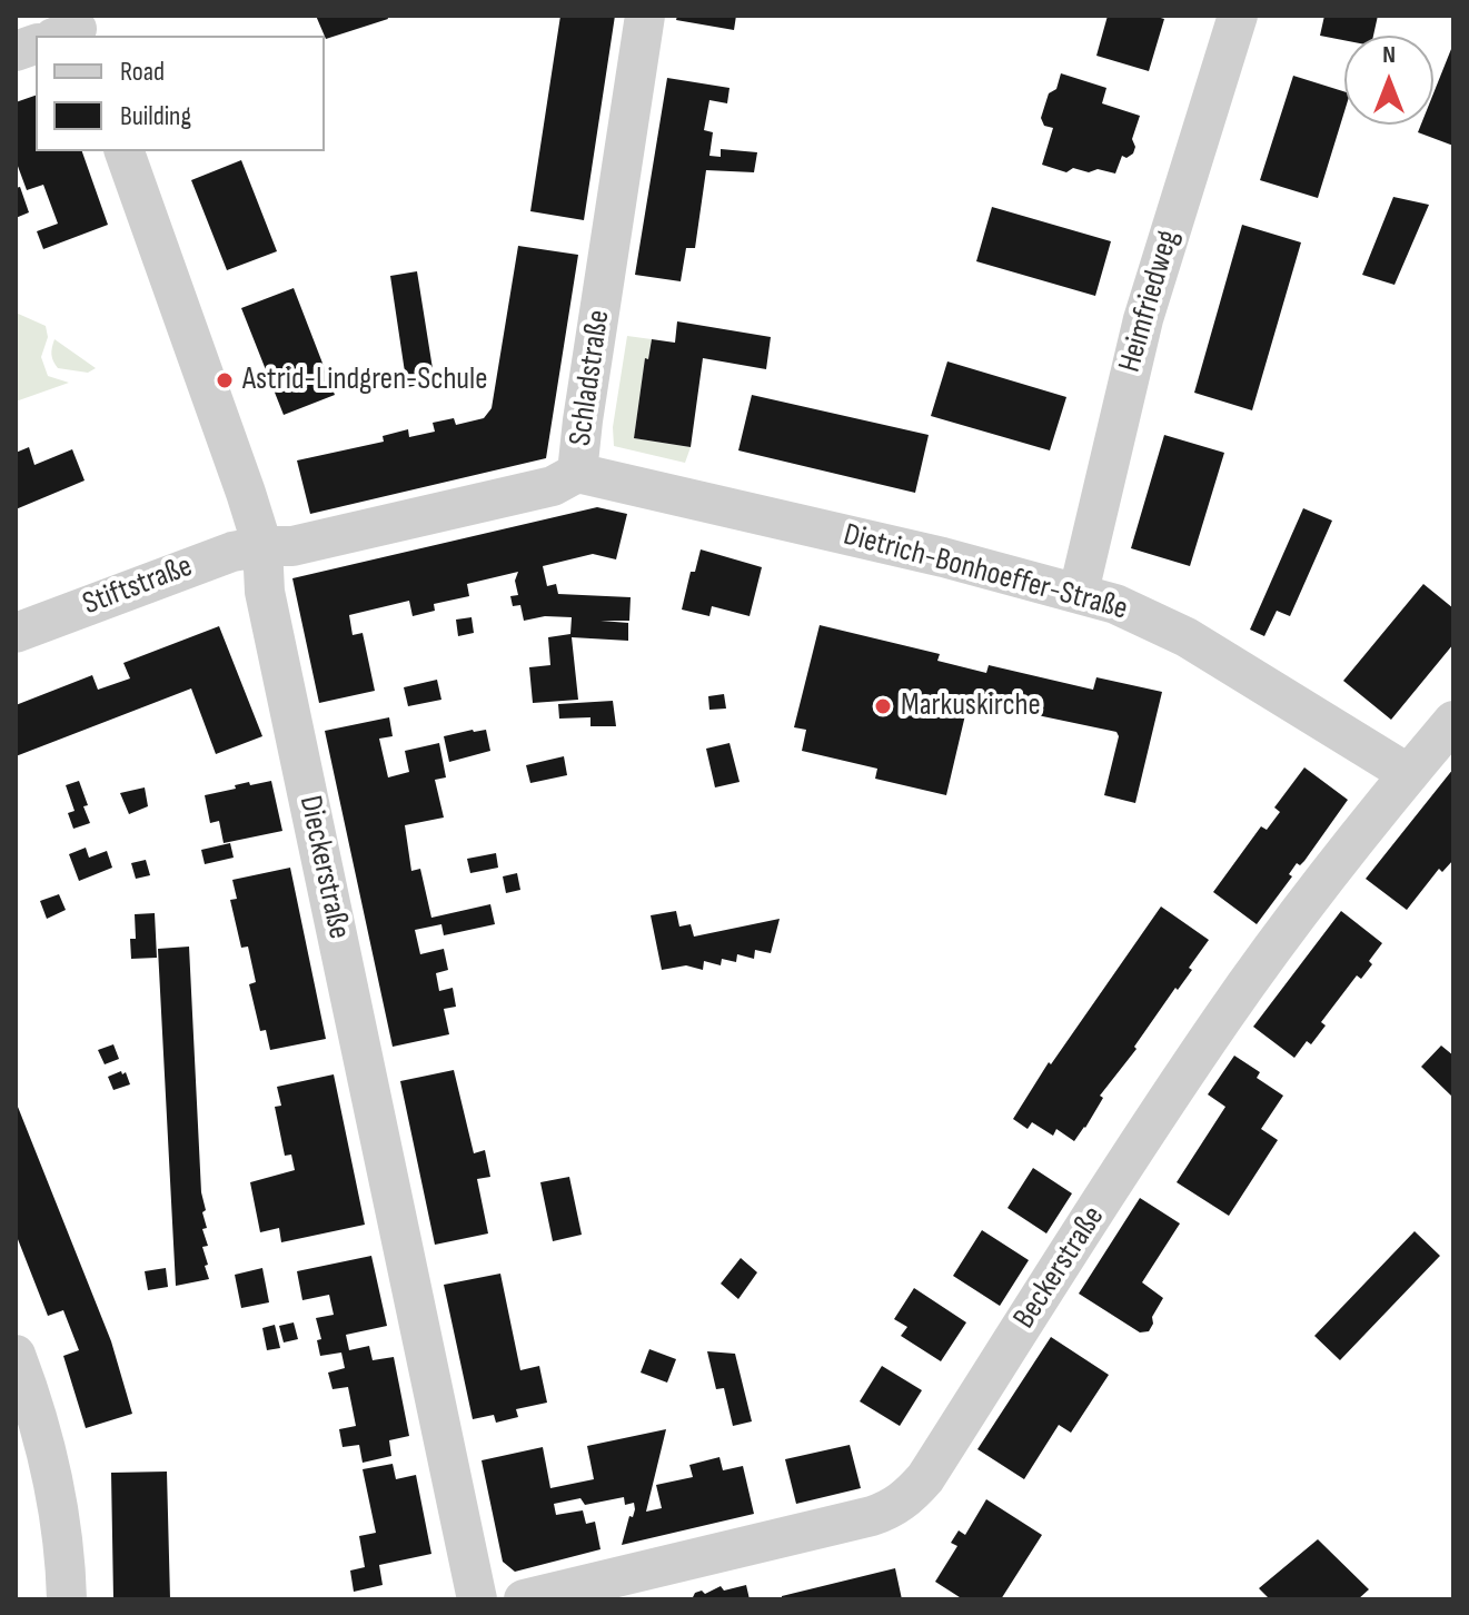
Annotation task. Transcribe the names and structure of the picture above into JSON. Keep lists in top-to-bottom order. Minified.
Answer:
{"streets":{"street":["Heimfriedweg","Schladstraße","Dietrich-Bonhoeffer-Straße","Stiftstraße","Dieckerstraße","Beckerstraße"]},"crossings":[["Heimfriedweg","Dietrich-Bonhoeffer-Straße"],["Schladstraße","Dietrich-Bonhoeffer-Straße"],["Schladstraße","Stiftstraße"],["Schladstraße","Dieckerstraße"],["Dietrich-Bonhoeffer-Straße","Beckerstraße"],["Stiftstraße","Dieckerstraße"]],"places":["Astrid-Lindgren-Schule","Markuskirche"],"legend":["Road","Building"],"north":"top"}
